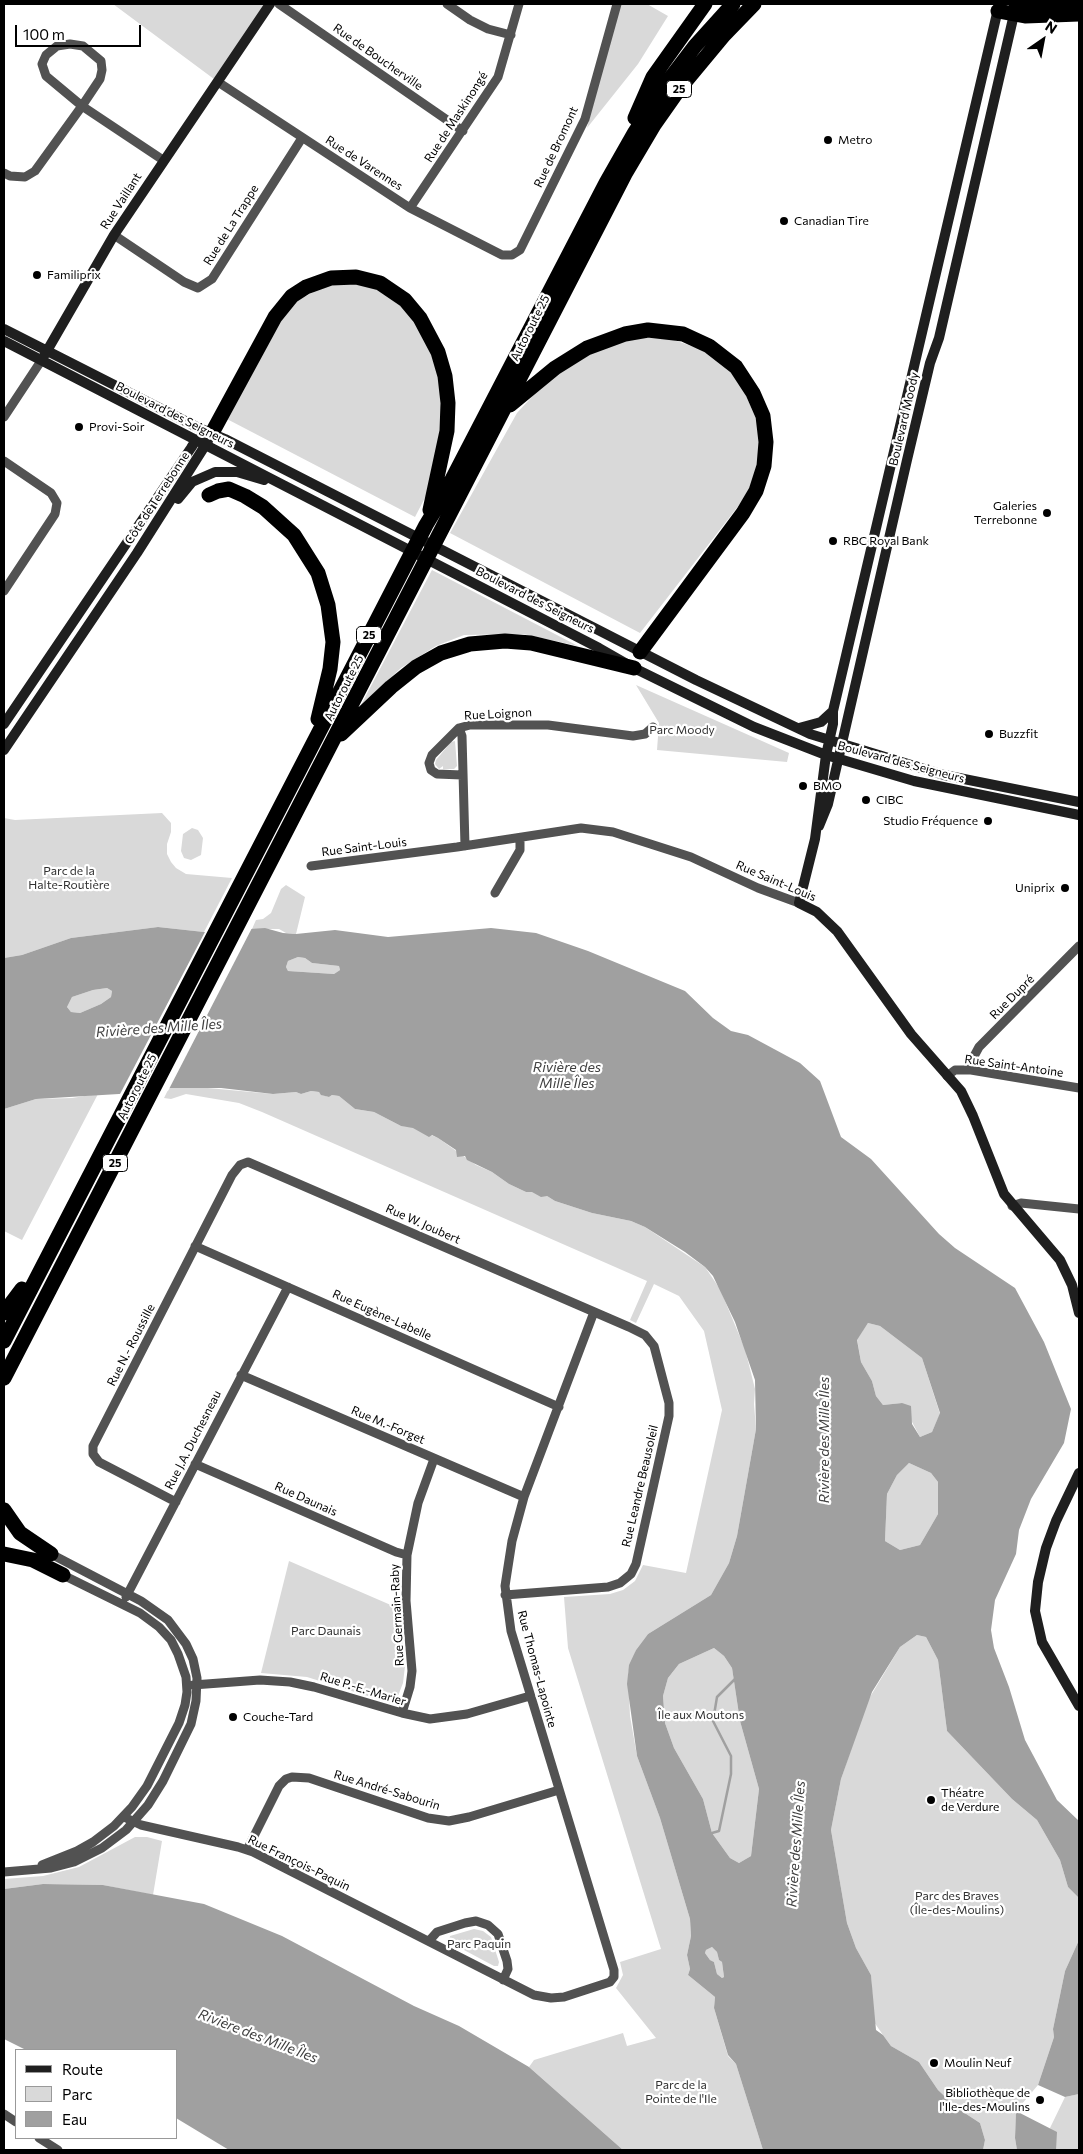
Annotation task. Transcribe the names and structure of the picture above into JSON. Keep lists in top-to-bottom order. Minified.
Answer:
{"streets":{"highway":["25","Autoroute 25"],"main road":["Rue Vaillant","Boulevard des Seigneurs","Boulevard Moody","Côte de Terrebonne","Rue Saint-Louis"],"street":["Rue de Boucherville","Rue de Maskinongé","Rue de Bromont","Rue de Varennes","Rue de La Trappe","Rue Loignon","Rue Dupré","Rue Saint-Antoine","Rue W. Joubert","Rue Eugène-Labelle","Rue N.- Roussille","Rue M.-Forget","Rue J.A. Duchesneau","Rue Leandre Beausoleil","Rue Daunais","Rue Germain-Raby","Rue Thomas-Lapointe","Rue P.-E.-Marier","Rue André-Sabourin","Rue François-Paquin"]},"crossings":[["Rue de Boucherville","Rue de Maskinongé"],["Rue de Maskinongé","Rue de Varennes"],["Rue de Bromont","Rue de Varennes"],["Rue de Varennes","Rue Vaillant"],["Rue de Varennes","Rue de La Trappe"],["Rue Vaillant","Rue de La Trappe"],["Rue Vaillant","Boulevard des Seigneurs"],["Boulevard des Seigneurs","Boulevard Moody"],["Boulevard des Seigneurs","Côte de Terrebonne"],["Boulevard Moody","Rue Saint-Louis"],["Rue Loignon","Rue Saint-Louis"],["Rue Saint-Louis","Rue Saint-Antoine"],["Rue Dupré","Rue Saint-Antoine"],["Rue W. Joubert","Rue N.- Roussille"],["Rue W. Joubert","Rue Leandre Beausoleil"],["Rue W. Joubert","Rue Thomas-Lapointe"],["Rue Eugène-Labelle","Rue N.- Roussille"],["Rue Eugène-Labelle","Rue J.A. Duchesneau"],["Rue Eugène-Labelle","Rue Thomas-Lapointe"],["Rue N.- Roussille","Rue J.A. Duchesneau"],["Rue M.-Forget","Rue J.A. Duchesneau"],["Rue M.-Forget","Rue Germain-Raby"],["Rue M.-Forget","Rue Thomas-Lapointe"],["Rue J.A. Duchesneau","Rue Daunais"],["Rue Leandre Beausoleil","Rue Thomas-Lapointe"],["Rue Daunais","Rue Germain-Raby"],["Rue Germain-Raby","Rue P.-E.-Marier"],["Rue Thomas-Lapointe","Rue P.-E.-Marier"],["Rue Thomas-Lapointe","Rue André-Sabourin"],["Rue Thomas-Lapointe","Rue François-Paquin"],["Rue André-Sabourin","Rue François-Paquin"]],"water":["Rivière des Mille Îles"],"parks":["Parc Moody","Parc de la Halte-Routière","Parc Daunais","Île aux Moutons","Parc des Braves (Île-des-Moulins)","Parc Paquin","Parc de la Pointe de l'Ile"],"places":["Metro","Canadian Tire","Familiprix","Provi-Soir","Galeries Terrebonne","RBC Royal Bank","Buzzfit","BMO","CIBC","Studio Fréquence","Uniprix","Couche-Tard","Théatre de Verdure","Moulin Neuf","Bibliothèque de l'Ile-des-Moulins"],"legend":["Route","Parc","Eau"],"scale_bar":"100 m","north":"top right"}
